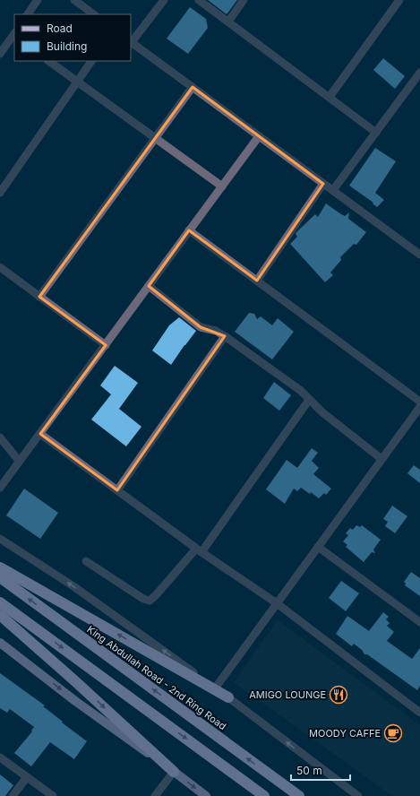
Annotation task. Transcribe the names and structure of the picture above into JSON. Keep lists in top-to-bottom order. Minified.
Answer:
{"streets":{"highway":["King Abdullah Road - 2nd Ring Road"]},"places":{"restaurant":["AMIGO LOUNGE"],"cafe":["MOODY CAFFE"]},"legend":["Road","Building"],"scale_bar":"50 m"}
